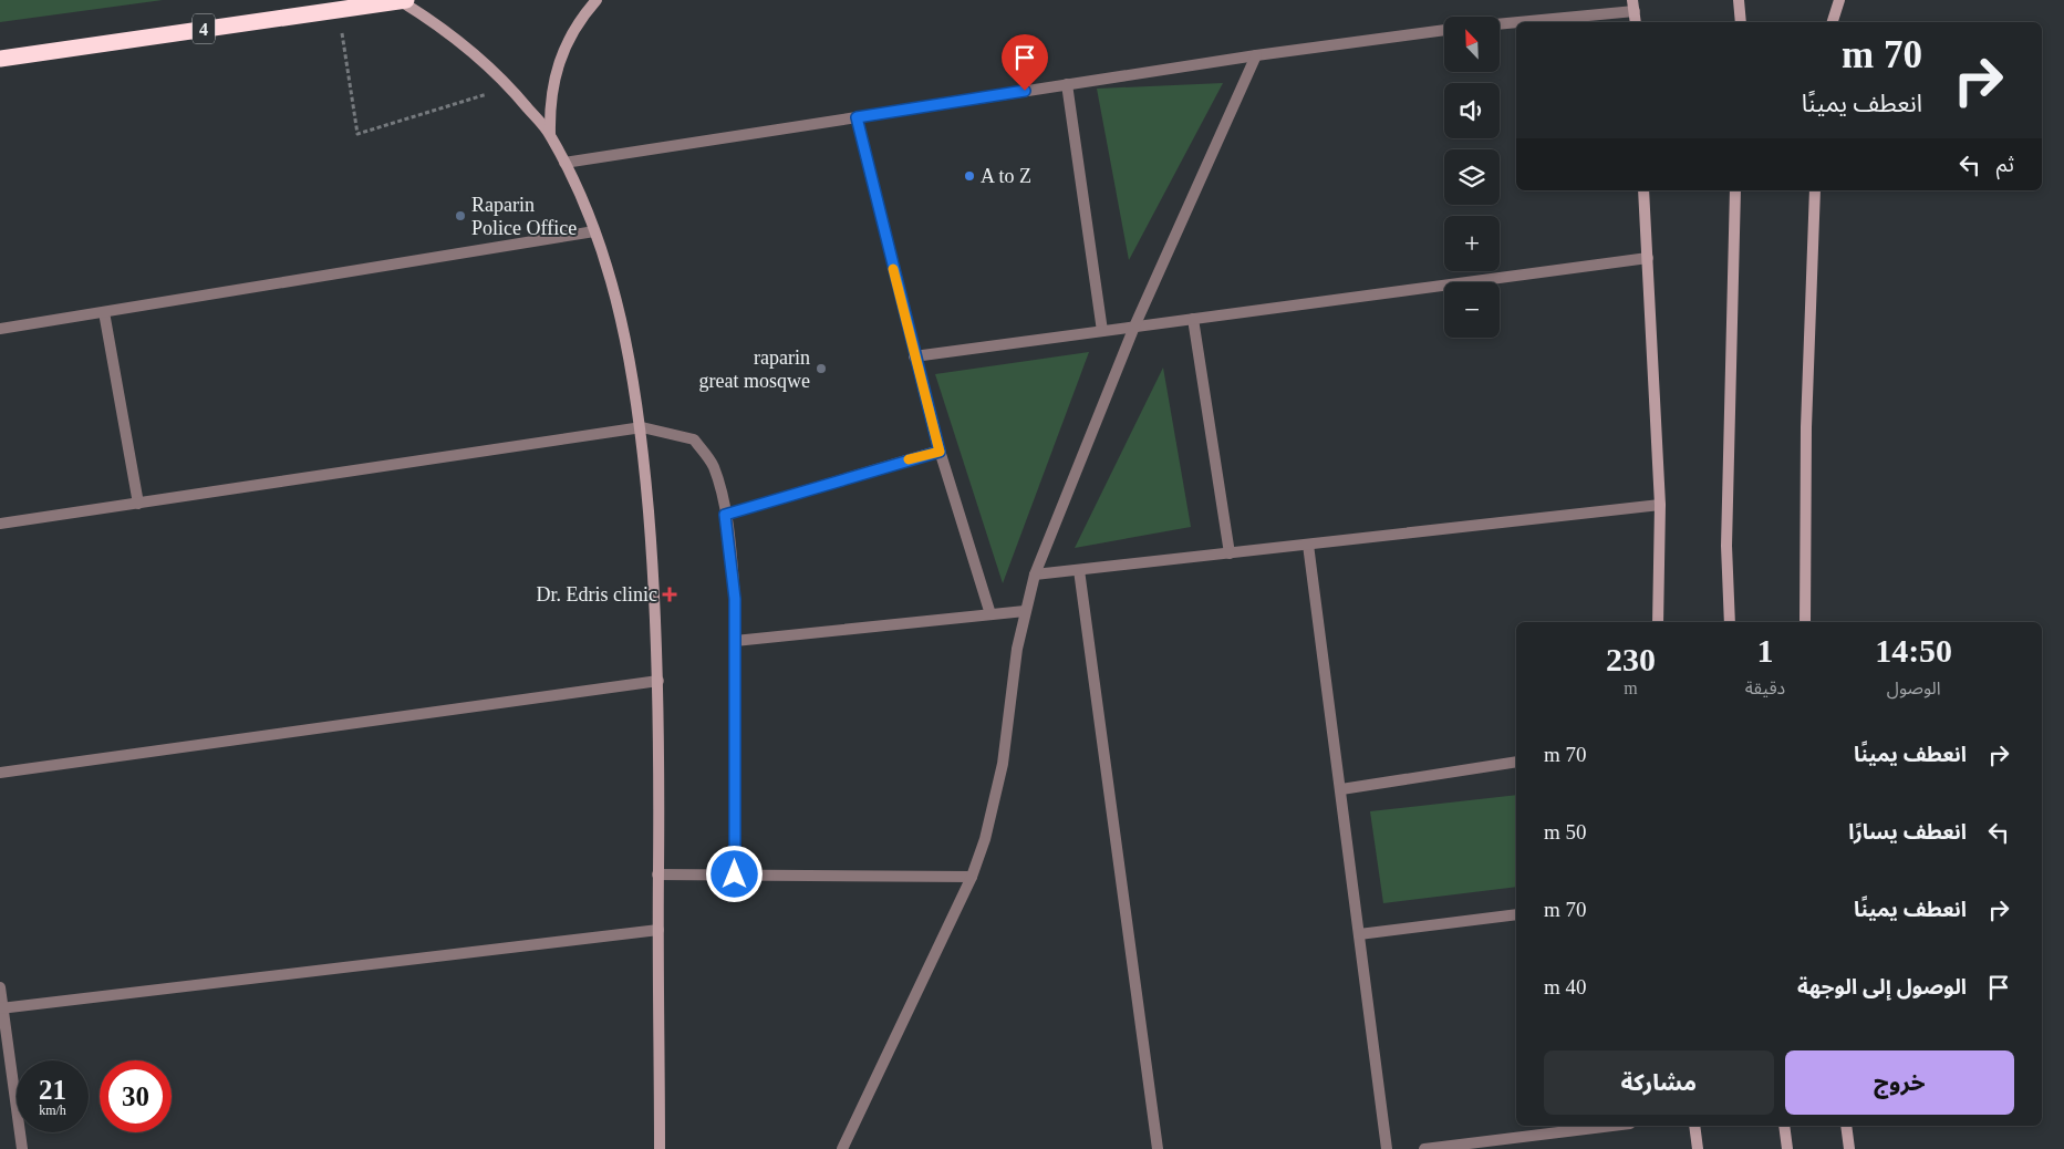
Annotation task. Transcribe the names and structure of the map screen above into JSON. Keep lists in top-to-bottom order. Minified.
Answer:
{"streets":{"highway":["4"]},"places":{"other":["A to Z","Raparin Police Office","raparin great mosqwe"],"health":["Dr. Edris clinic"]},"north":"top left","page":{"map_buttons":["+","−"],"turn":["70 m","انعطف يمينًا"],"then":"ثم","eta":["14:50","الوصول","1","دقيقة","230","m"],"list":[{"name":"انعطف يمينًا","value":"70 m"},{"name":"انعطف يسارًا","value":"50 m"},{"name":"انعطف يمينًا","value":"70 m"},{"name":"الوصول إلى الوجهة","value":"40 m"}],"buttons":["خروج","مشاركة"],"speed":"21 km/h","limit":"30"}}
